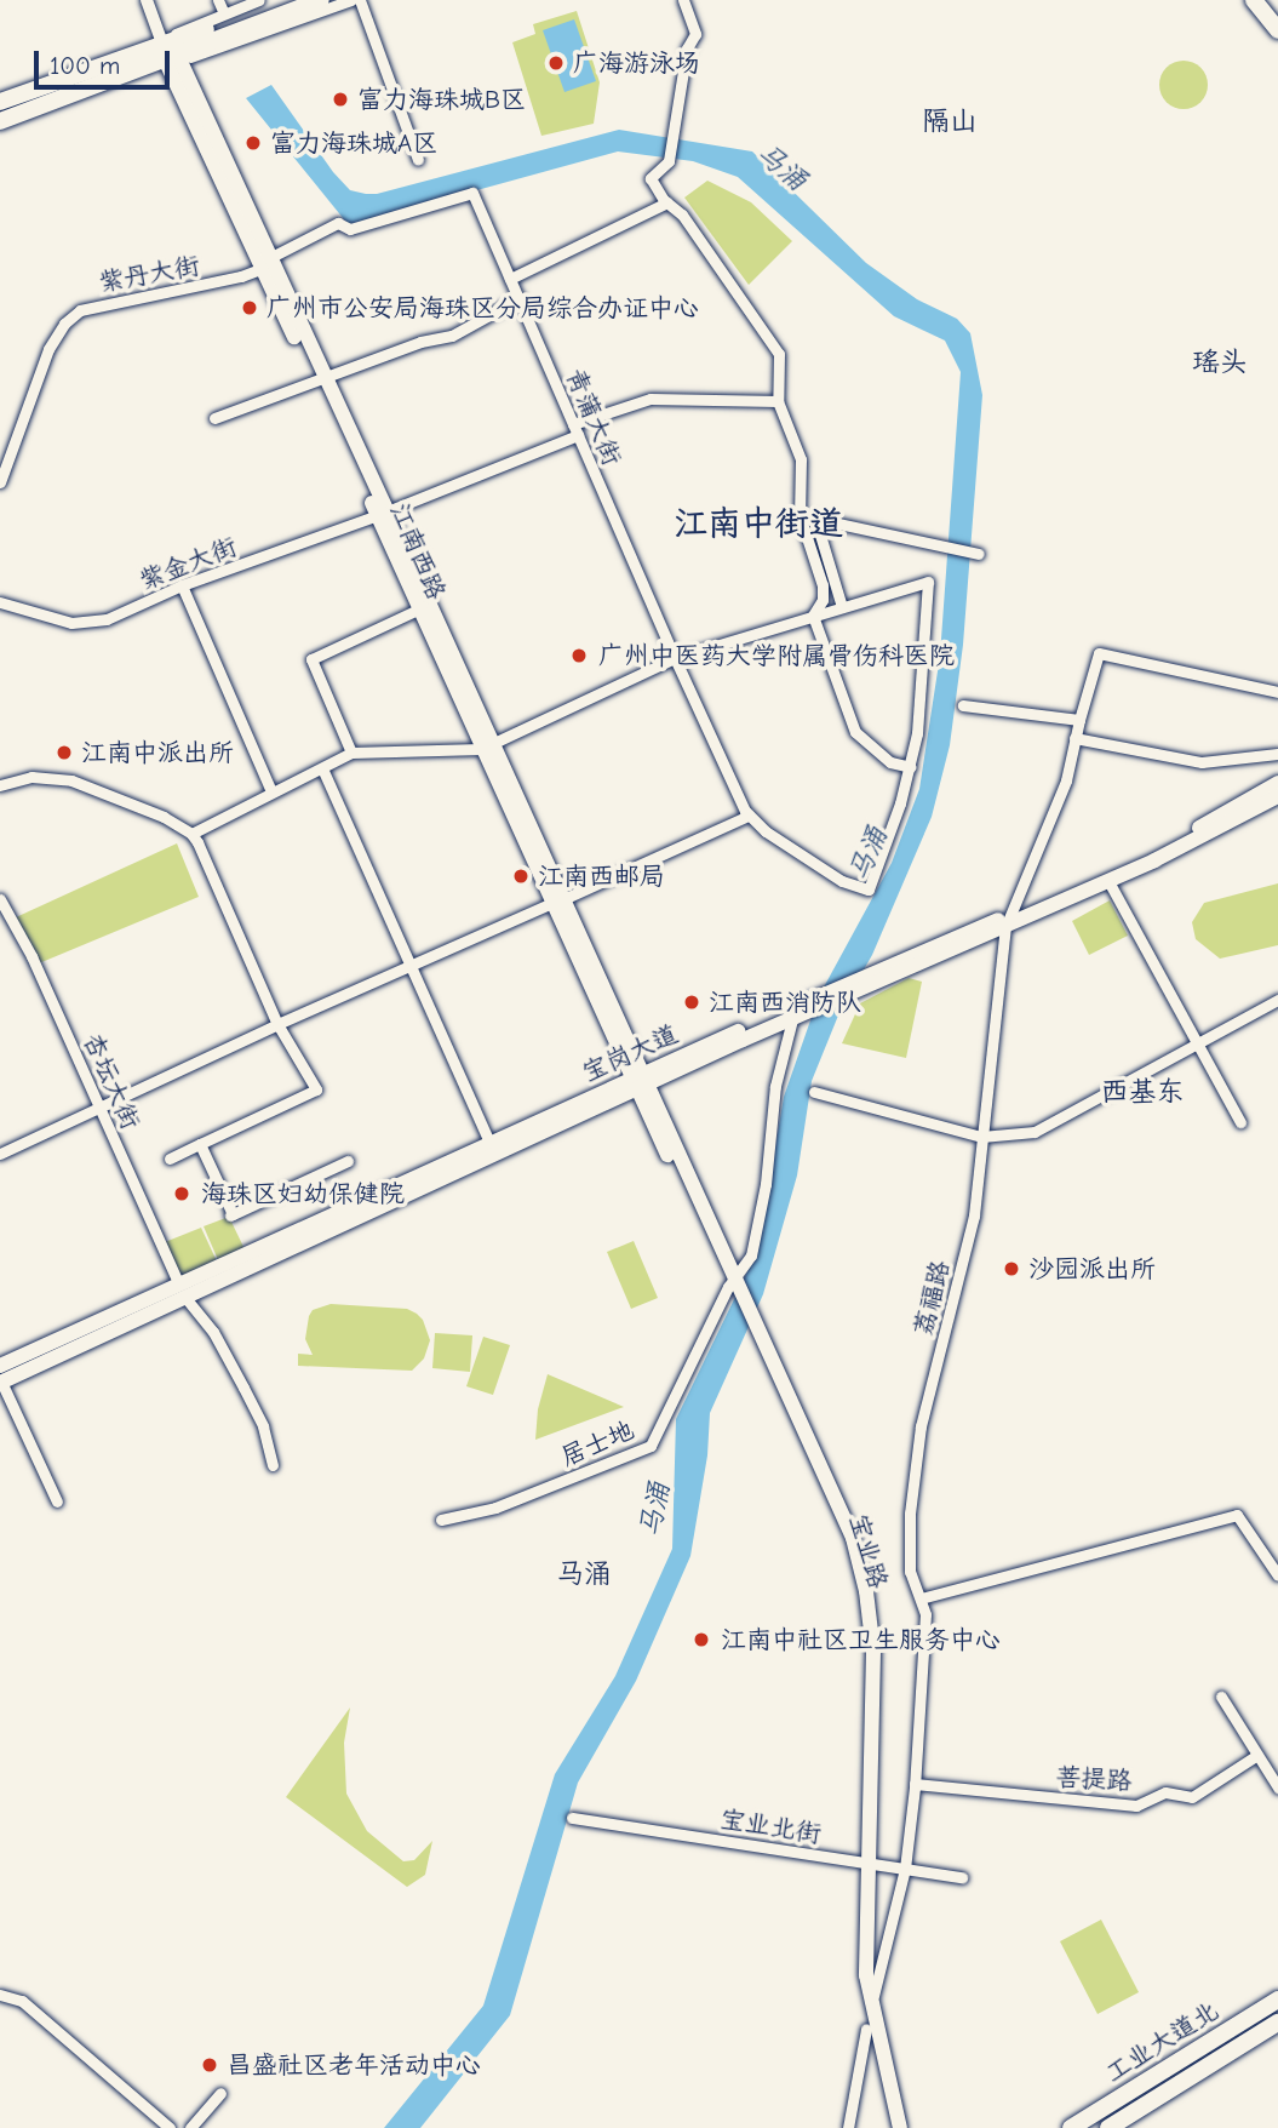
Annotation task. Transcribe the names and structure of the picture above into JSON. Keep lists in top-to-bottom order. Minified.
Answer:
{"streets":{"main road":["江南西路","宝岗大道","宝业路","工业大道北"],"street":["紫丹大街","青蒲大街","紫金大街","杏坛大街","荔福路","居士地","菩提路","宝业北街"]},"crossings":[["紫丹大街","青蒲大街"],["青蒲大街","紫金大街"],["江南西路","紫金大街"],["宝岗大道","杏坛大街"],["宝岗大道","荔福路"],["宝岗大道","居士地"],["宝岗大道","宝业路"],["荔福路","宝业路"],["荔福路","菩提路"],["荔福路","宝业北街"],["居士地","宝业路"],["宝业路","宝业北街"]],"districts":["隔山","瑶头","江南中街道","西基东","马涌"],"water":["马涌"],"places":["广海游泳场","富力海珠城B区","富力海珠城A区","广州市公安局海珠区分局综合办证中心","广州中医药大学附属骨伤科医院","江南中派出所","江南西邮局","江南西消防队","海珠区妇幼保健院","沙园派出所","江南中社区卫生服务中心","昌盛社区老年活动中心"],"scale_bar":"100 m"}
